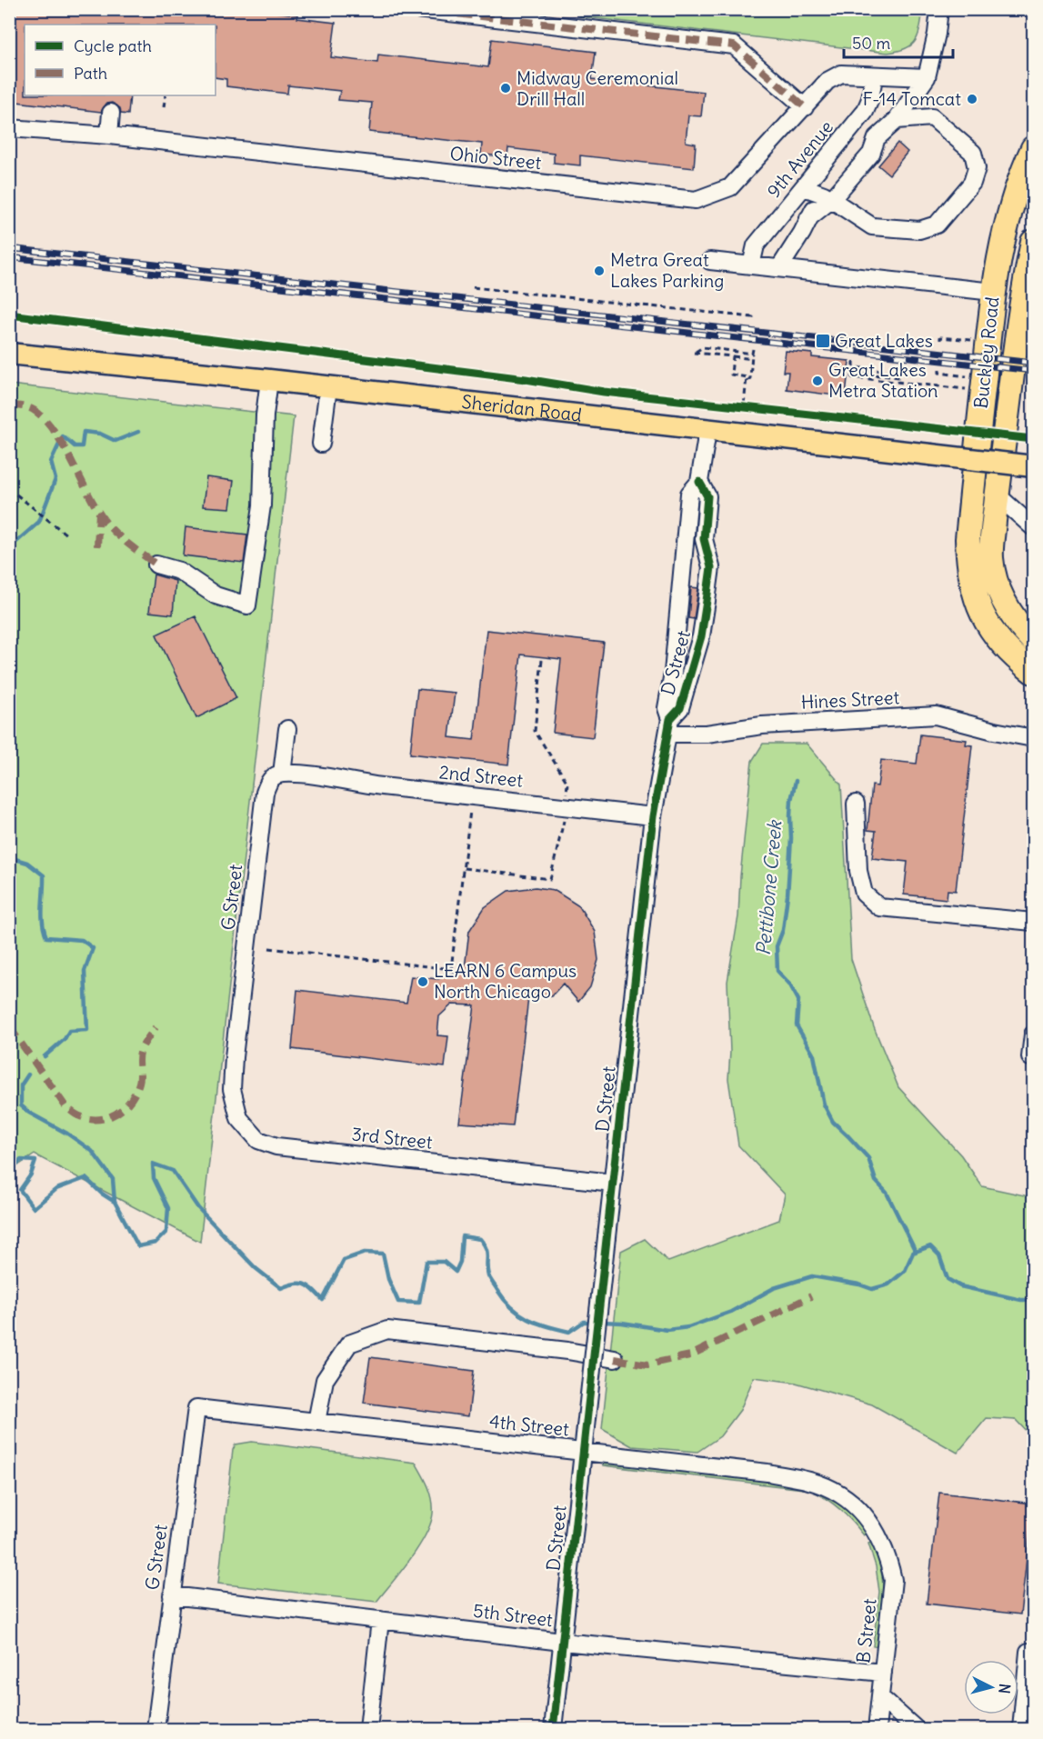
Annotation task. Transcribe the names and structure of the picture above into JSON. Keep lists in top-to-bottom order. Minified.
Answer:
{"streets":{"highway":["Buckley Road"],"main road":["Sheridan Road"],"street":["Ohio Street","9th Avenue","D Street","Hines Street","2nd Street","G Street","3rd Street","4th Street","5th Street","B Street"]},"crossings":[["Ohio Street","9th Avenue"],["Sheridan Road","D Street"],["D Street","Hines Street"],["D Street","2nd Street"],["D Street","3rd Street"],["D Street","4th Street"],["D Street","5th Street"],["2nd Street","G Street"],["G Street","3rd Street"],["G Street","4th Street"],["G Street","5th Street"],["4th Street","B Street"],["5th Street","B Street"]],"water":["Pettibone Creek"],"places":{"other":["Midway Ceremonial Drill Hall","F-14 Tomcat","Metra Great Lakes Parking","Great Lakes Metra Station","LEARN 6 Campus North Chicago"],"transit":["Great Lakes"]},"legend":["Cycle path","Path"],"scale_bar":"50 m","north":"right"}
